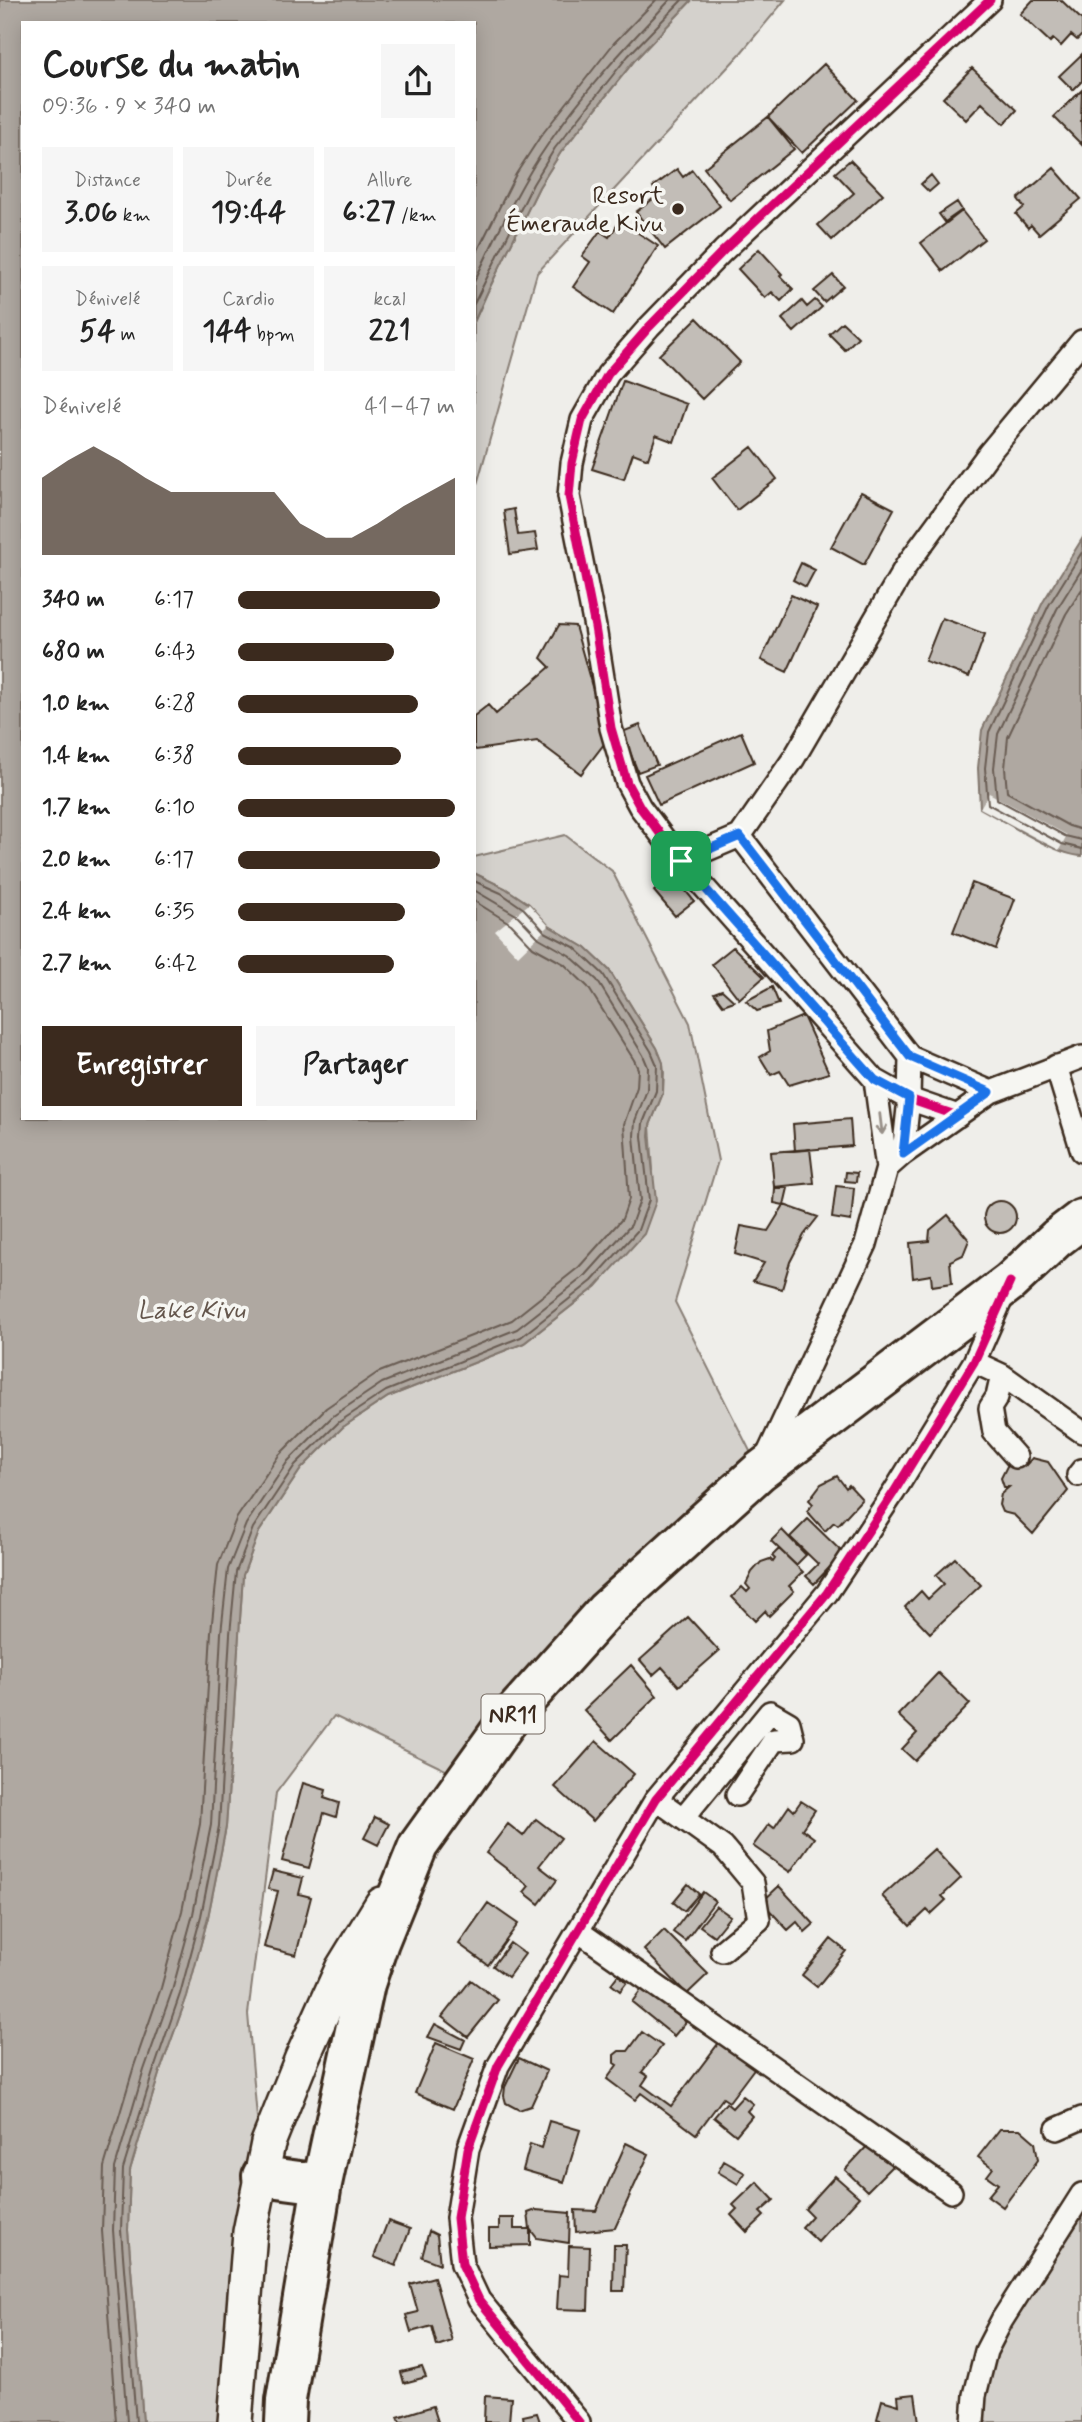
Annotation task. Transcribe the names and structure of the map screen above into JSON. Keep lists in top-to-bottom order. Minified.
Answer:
{"streets":{"highway":["NR11"]},"water":["Lake Kivu"],"places":["Resort Émeraude Kivu"],"page":{"heading":["Course du matin","09:36 · 9 × 340 m"],"stats":[["Distance","3.06 km"],["Durée","19:44"],["Allure","6:27 /km"],["Dénivelé","54 m"],["Cardio","144 bpm"],["kcal","221"]],"chart":["Dénivelé","41–47 m"],"list":[{"name":"340 m","note":"6:17"},{"name":"680 m","note":"6:43"},{"name":"1.0 km","note":"6:28"},{"name":"1.4 km","note":"6:38"},{"name":"1.7 km","note":"6:10"},{"name":"2.0 km","note":"6:17"},{"name":"2.4 km","note":"6:35"},{"name":"2.7 km","note":"6:42"}],"buttons":["Enregistrer","Partager"]}}
